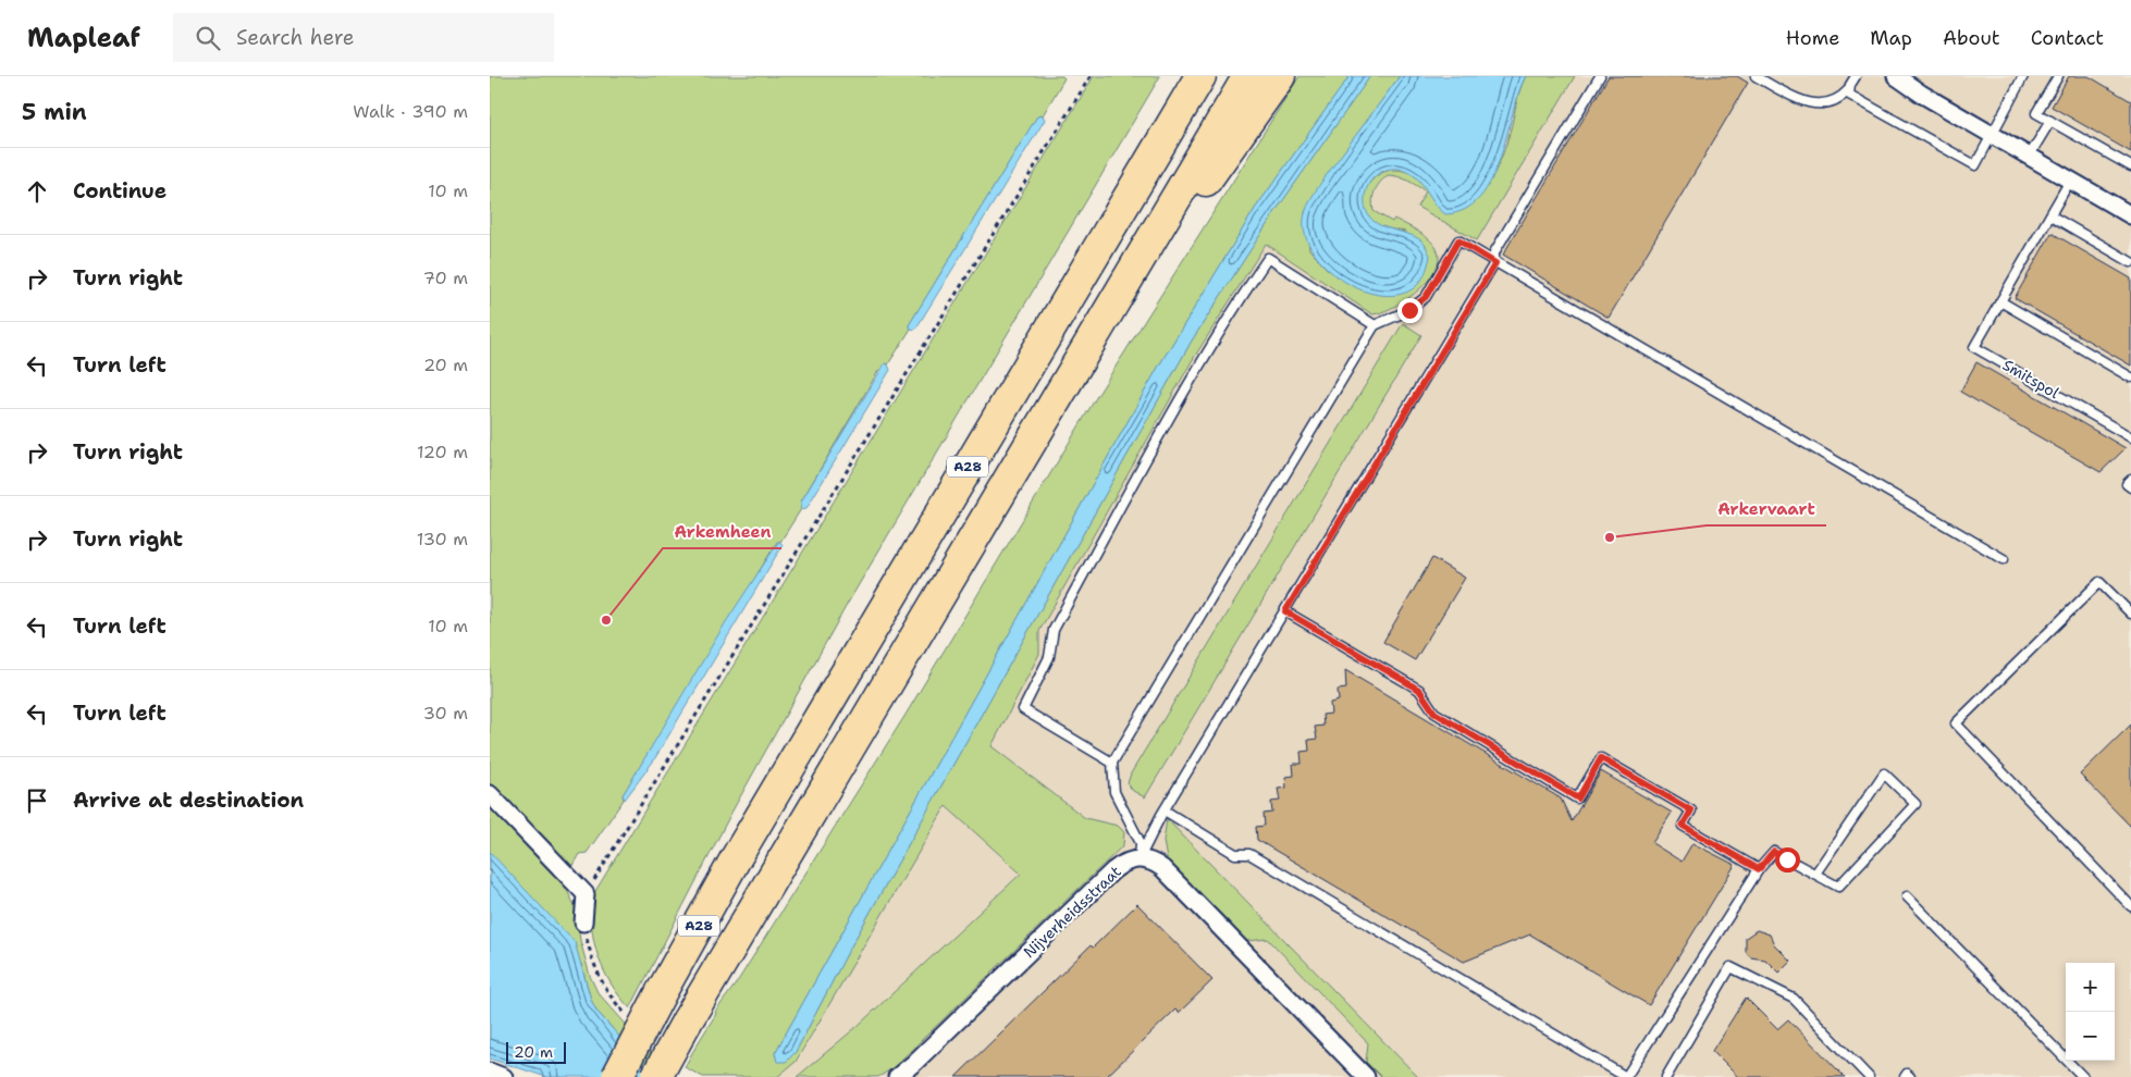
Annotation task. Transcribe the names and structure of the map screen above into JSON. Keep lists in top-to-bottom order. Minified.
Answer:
{"streets":{"highway":["A28"],"street":["Nijverheidsstraat"],"lane":["Smitspol"]},"places":["Arkervaart","Arkemheen"],"scale_bar":"20 m","page":{"header":"Mapleaf","search":"Search here","nav":["Home","Map","About","Contact"],"heading":["5 min","Walk · 390 m"],"list":[["Continue","10 m"],["Turn right","70 m"],["Turn left","20 m"],["Turn right","120 m"],["Turn right","130 m"],["Turn left","10 m"],["Turn left","30 m"],"Arrive at destination"],"map_buttons":["+","−"],"scale":"20 m"}}
